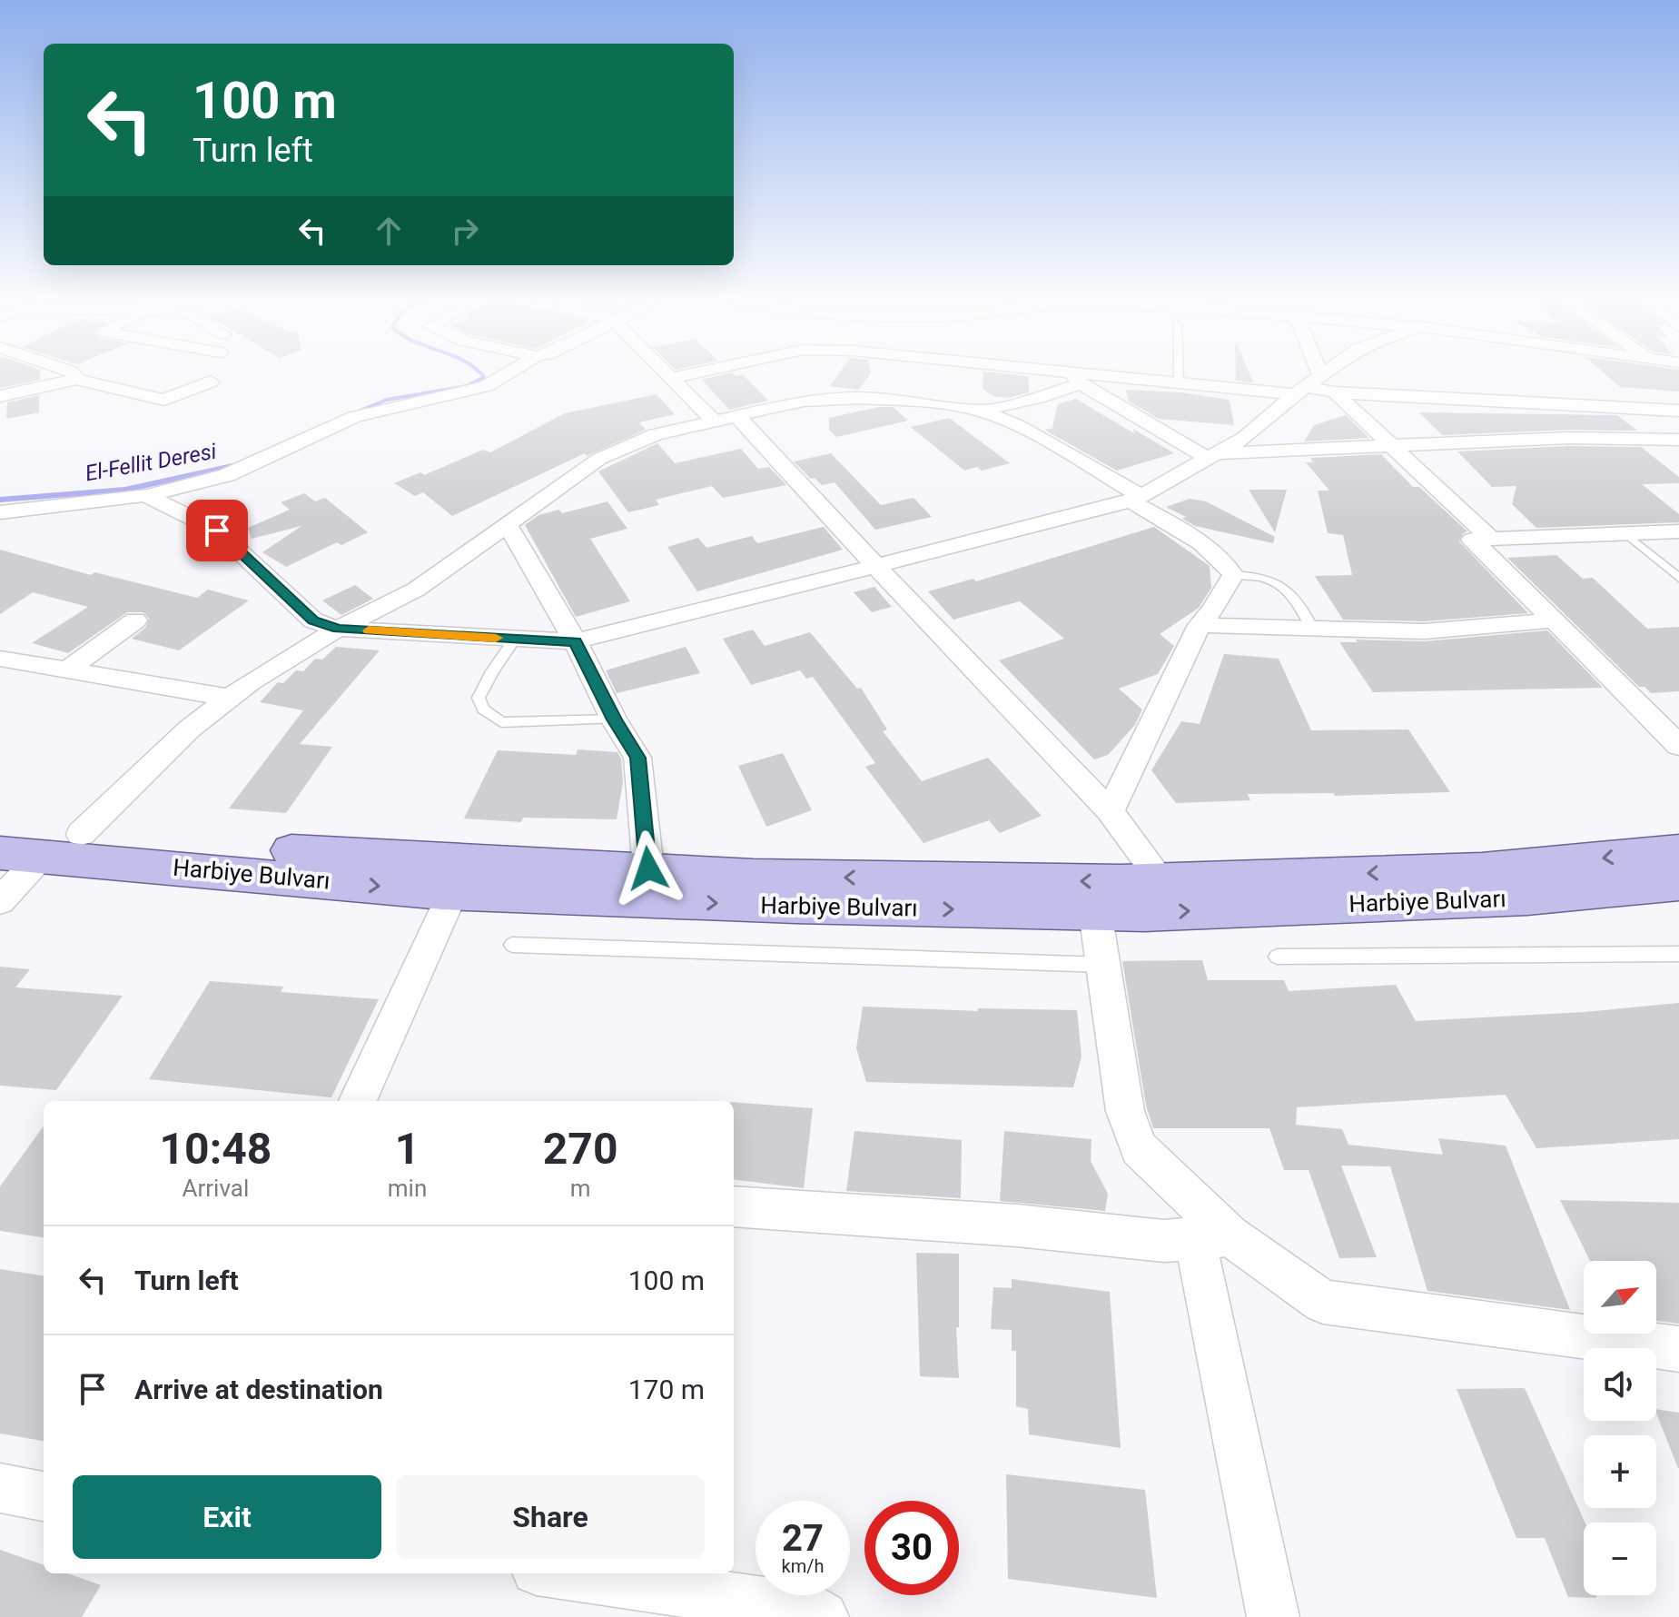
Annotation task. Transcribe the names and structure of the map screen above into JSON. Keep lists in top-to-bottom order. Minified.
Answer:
{"streets":{"main road":["Harbiye Bulvarı"]},"water":["El-Fellit Deresi"],"north":"top right","page":{"turn":["100 m","Turn left"],"eta":["10:48","Arrival","1","min","270","m"],"list":[{"name":"Turn left","value":"100 m"},{"name":"Arrive at destination","value":"170 m"}],"map_buttons":["+","−"],"buttons":["Exit","Share"],"speed":"27 km/h","limit":"30"}}
